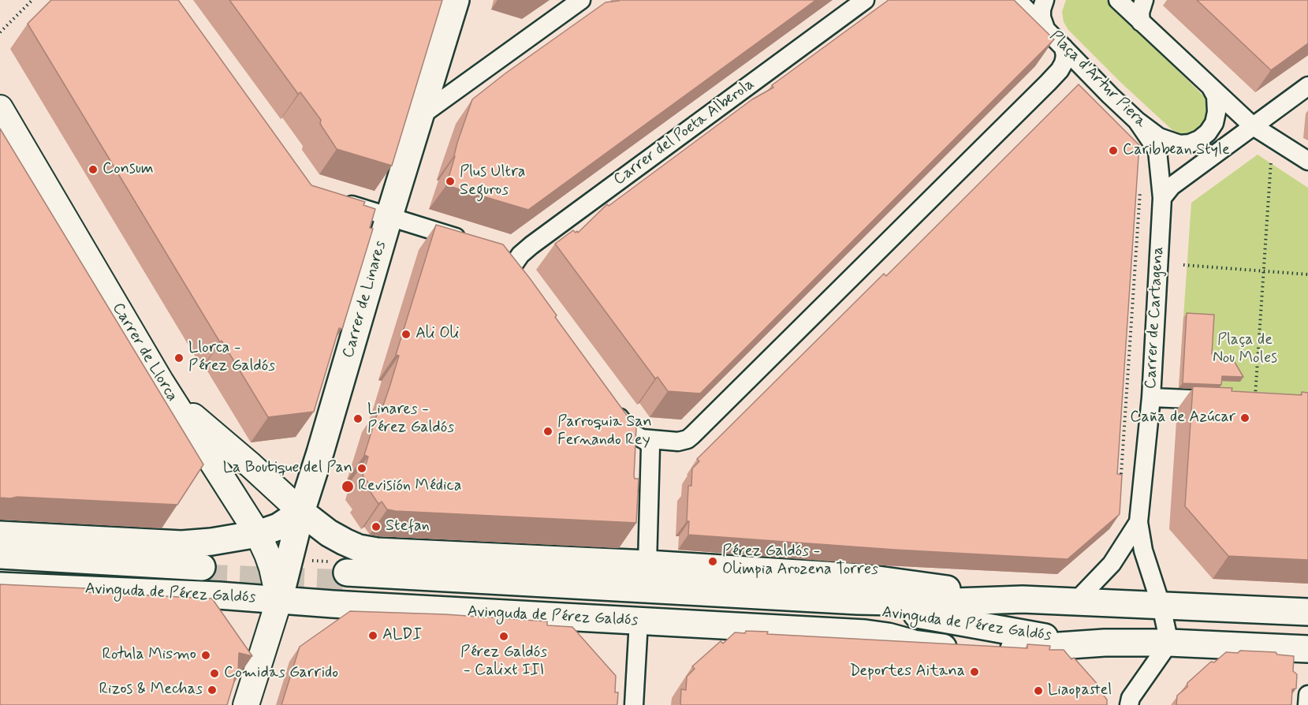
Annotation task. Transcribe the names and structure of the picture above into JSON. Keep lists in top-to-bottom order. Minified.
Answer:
{"streets":{"main road":["Carrer de Linares","Carrer de Llorca","Avinguda de Pérez Galdós"],"street":["Plaça d'Artur Piera","Carrer del Poeta Alberola","Carrer de Cartagena"]},"crossings":[["Plaça d'Artur Piera","Carrer de Cartagena"],["Carrer de Linares","Carrer de Llorca"],["Carrer de Linares","Avinguda de Pérez Galdós"],["Carrer de Llorca","Avinguda de Pérez Galdós"]],"parks":["Plaça de Nou Moles"],"places":["Caribbean Style","Consum","Plus Ultra Seguros","Ali Oli","Llorca - Pérez Galdós","Caña de Azúcar","Linares - Pérez Galdós","Parroquia San Fernando Rey","La Boutique del Pan","Revisión Médica","Stefan","Pérez Galdós - Olimpia Arozena Torres","ALDI","Pérez Galdós - Calixt III","Rotula Mismo","Deportes Aitana","Comidas Garrido","Rizos & Mechas","Liaopastel"]}
